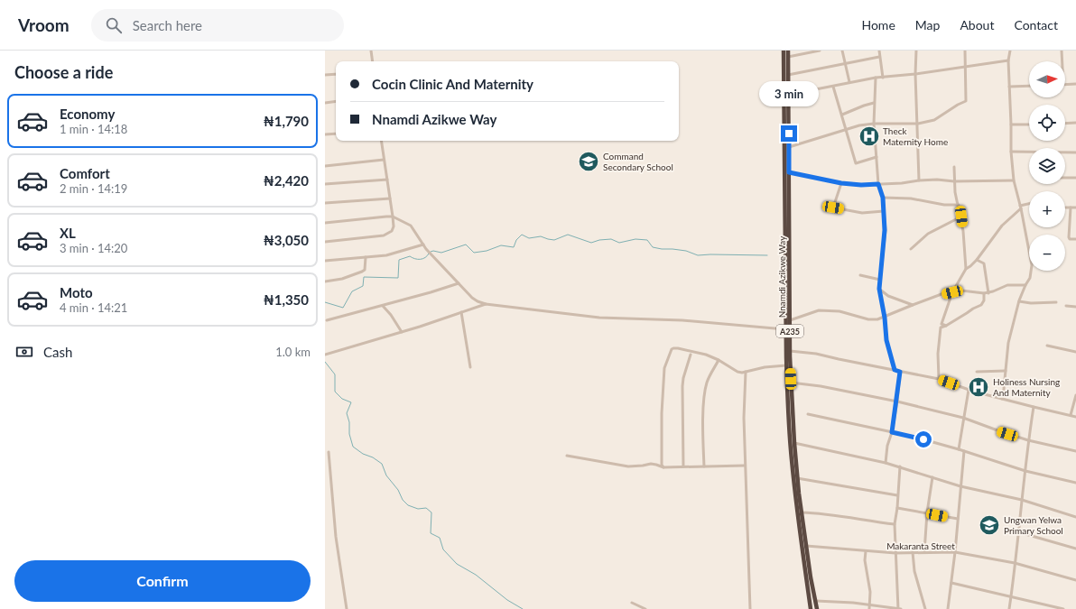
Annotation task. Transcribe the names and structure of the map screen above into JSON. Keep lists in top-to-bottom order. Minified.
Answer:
{"streets":{"highway":["Nnamdi Azikwe Way","A235"],"street":["Makaranta Street"]},"crossings":[["Nnamdi Azikwe Way","Makaranta Street"]],"places":{"hospital":["Theck Maternity Home","Holiness Nursing And Maternity"],"school or university":["Command Secondary School","Ungwan Yelwa Primary School"]},"north":"right","page":{"header":"Vroom","search":"Search here","nav":["Home","Map","About","Contact"],"heading":"Choose a ride","map_buttons":["+","−"],"banner":["Cocin Clinic And Maternity","Nnamdi Azikwe Way"],"bubble":"3 min","list":[{"name":"Economy","note":"1 min · 14:18","value":"₦1,790"},{"name":"Comfort","note":"2 min · 14:19","value":"₦2,420"},{"name":"XL","note":"3 min · 14:20","value":"₦3,050"},{"name":"Moto","note":"4 min · 14:21","value":"₦1,350"}],"pay":["Cash","1.0 km"],"buttons":"Confirm"}}
